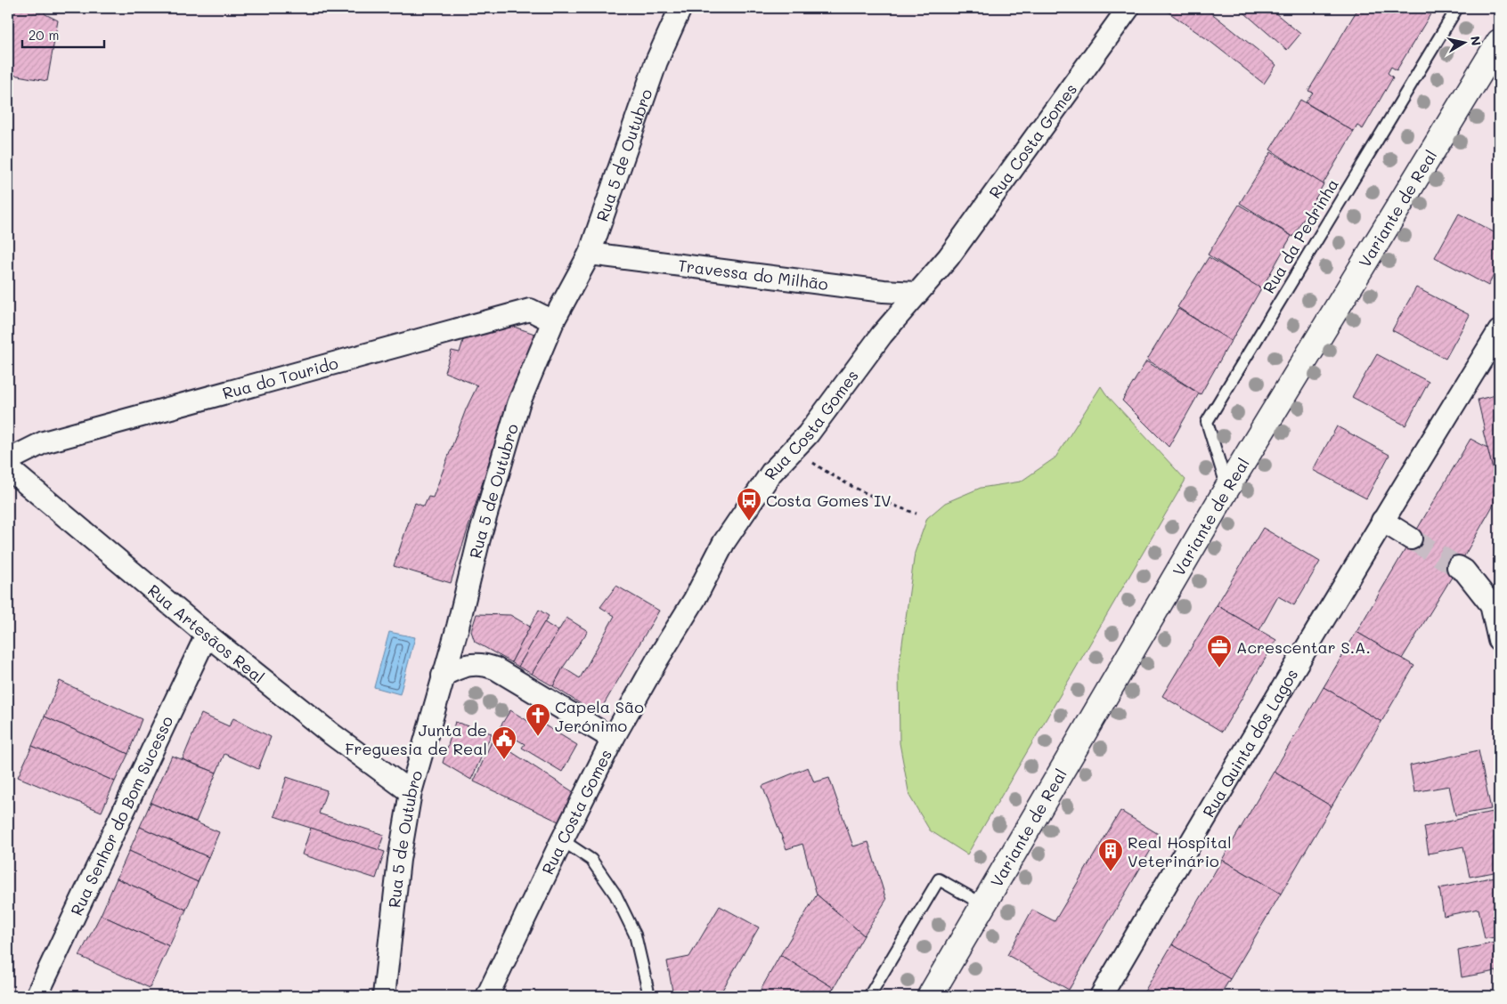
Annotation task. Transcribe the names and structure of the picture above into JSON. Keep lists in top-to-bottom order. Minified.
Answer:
{"streets":{"main road":["Variante de Real"],"street":["Rua Costa Gomes","Rua 5 de Outubro","Travessa do Milhão","Rua do Tourido","Rua Artesãos Real","Rua Quinta dos Lagos","Rua Senhor do Bom Sucesso"],"lane":["Rua da Pedrinha"]},"crossings":[["Rua Costa Gomes","Travessa do Milhão"],["Rua 5 de Outubro","Travessa do Milhão"],["Rua 5 de Outubro","Rua do Tourido"],["Rua 5 de Outubro","Rua Artesãos Real"],["Variante de Real","Rua da Pedrinha"],["Rua Artesãos Real","Rua Senhor do Bom Sucesso"]],"places":{"bus stop":["Costa Gomes IV"],"office":["Acrescentar S.A."],"church":["Capela São Jerónimo"],"public building":["Junta de Freguesia de Real"],"building":["Real Hospital Veterinário"]},"scale_bar":"20 m","north":"right"}
